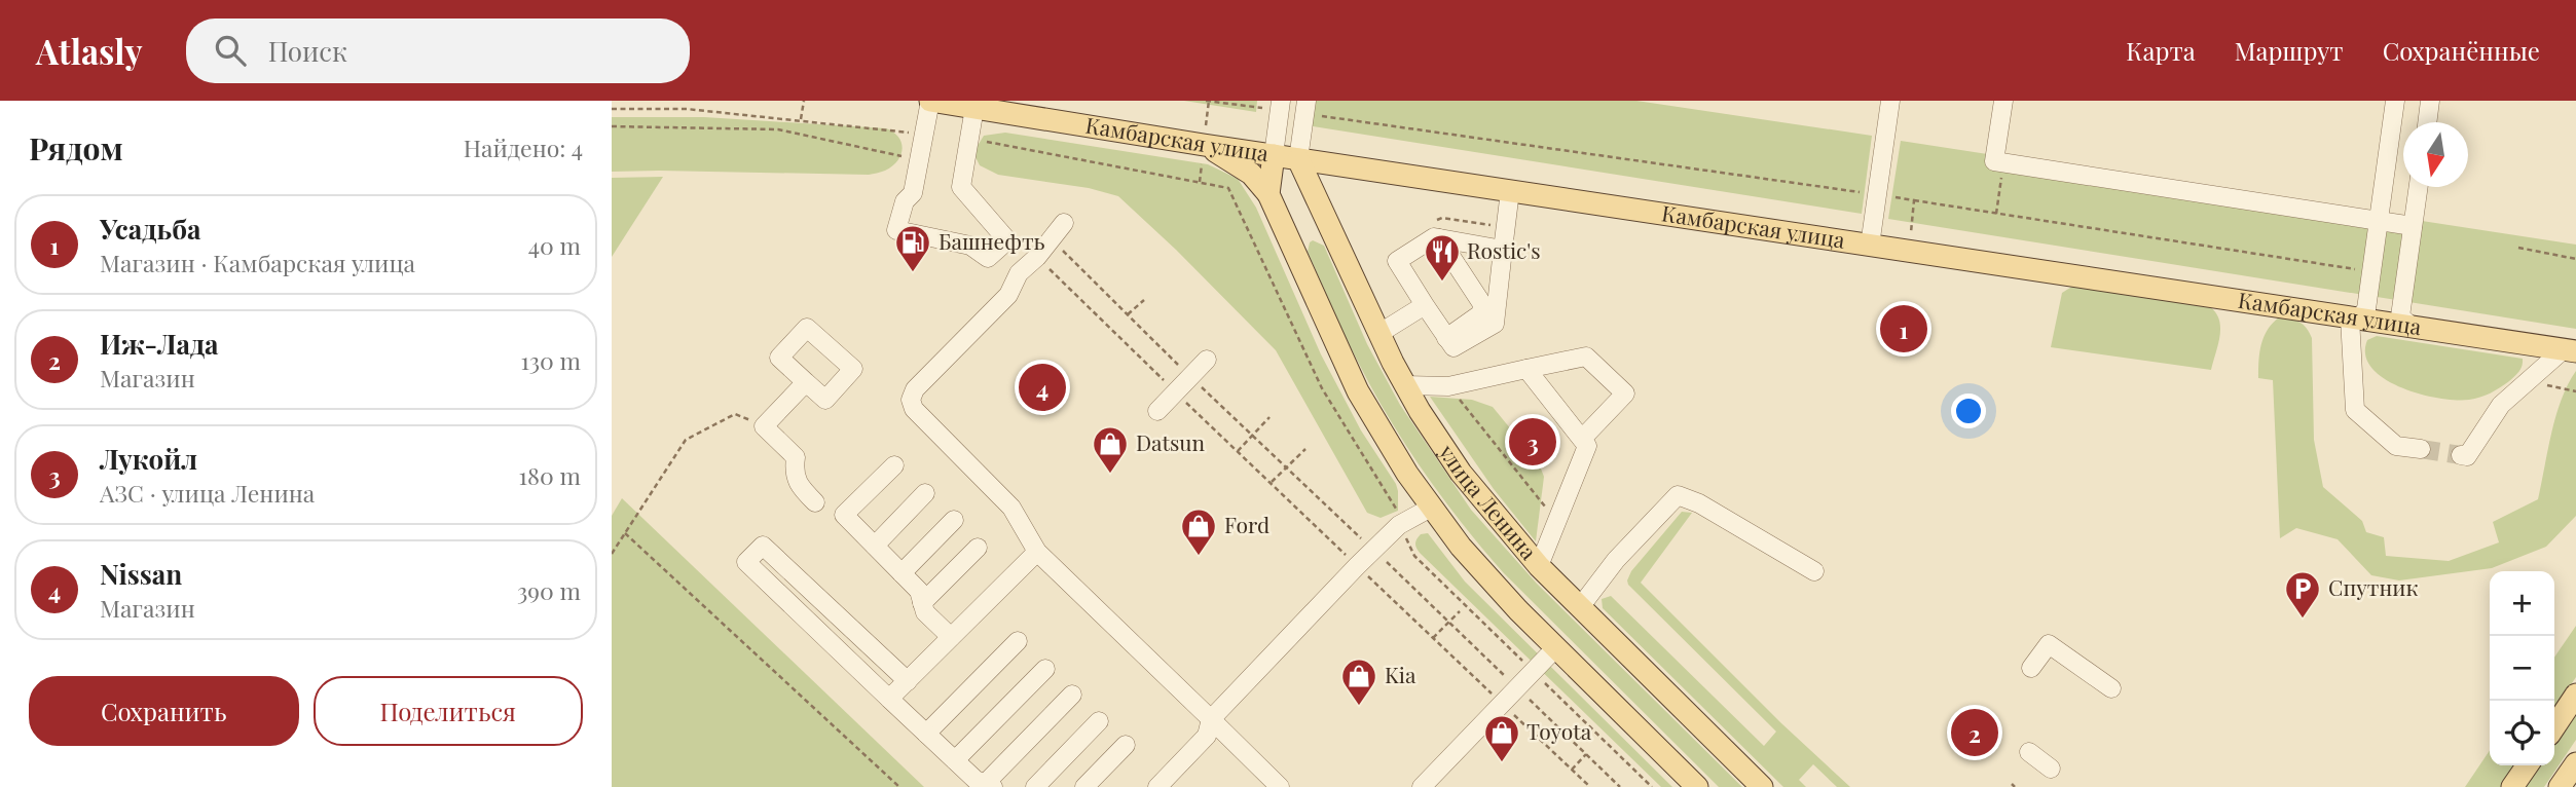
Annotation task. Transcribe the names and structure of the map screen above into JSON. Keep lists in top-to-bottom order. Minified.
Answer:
{"streets":{"main road":["Камбарская улица","улица Ленина"]},"crossings":[["Камбарская улица","улица Ленина"]],"places":{"fuel station":["Башнефть"],"restaurant":["Rostic's"],"shop":["Datsun","Ford","Kia","Toyota"],"parking":["Спутник"]},"north":"bottom","page":{"header":"Atlasly","search":"Поиск","nav":["Карта","Маршрут","Сохранённые"],"heading":["Рядом","Найдено: 4"],"list":[{"mark":"1","name":"Усадьба","note":"Магазин · Камбарская улица","value":"40 m"},{"mark":"2","name":"Иж-Лада","note":"Магазин","value":"130 m"},{"mark":"3","name":"Лукойл","note":"АЗС · улица Ленина","value":"180 m"},{"mark":"4","name":"Nissan","note":"Магазин","value":"390 m"}],"pins":["1","4","3","2"],"map_buttons":["+","−"],"buttons":["Сохранить","Поделиться"]}}
